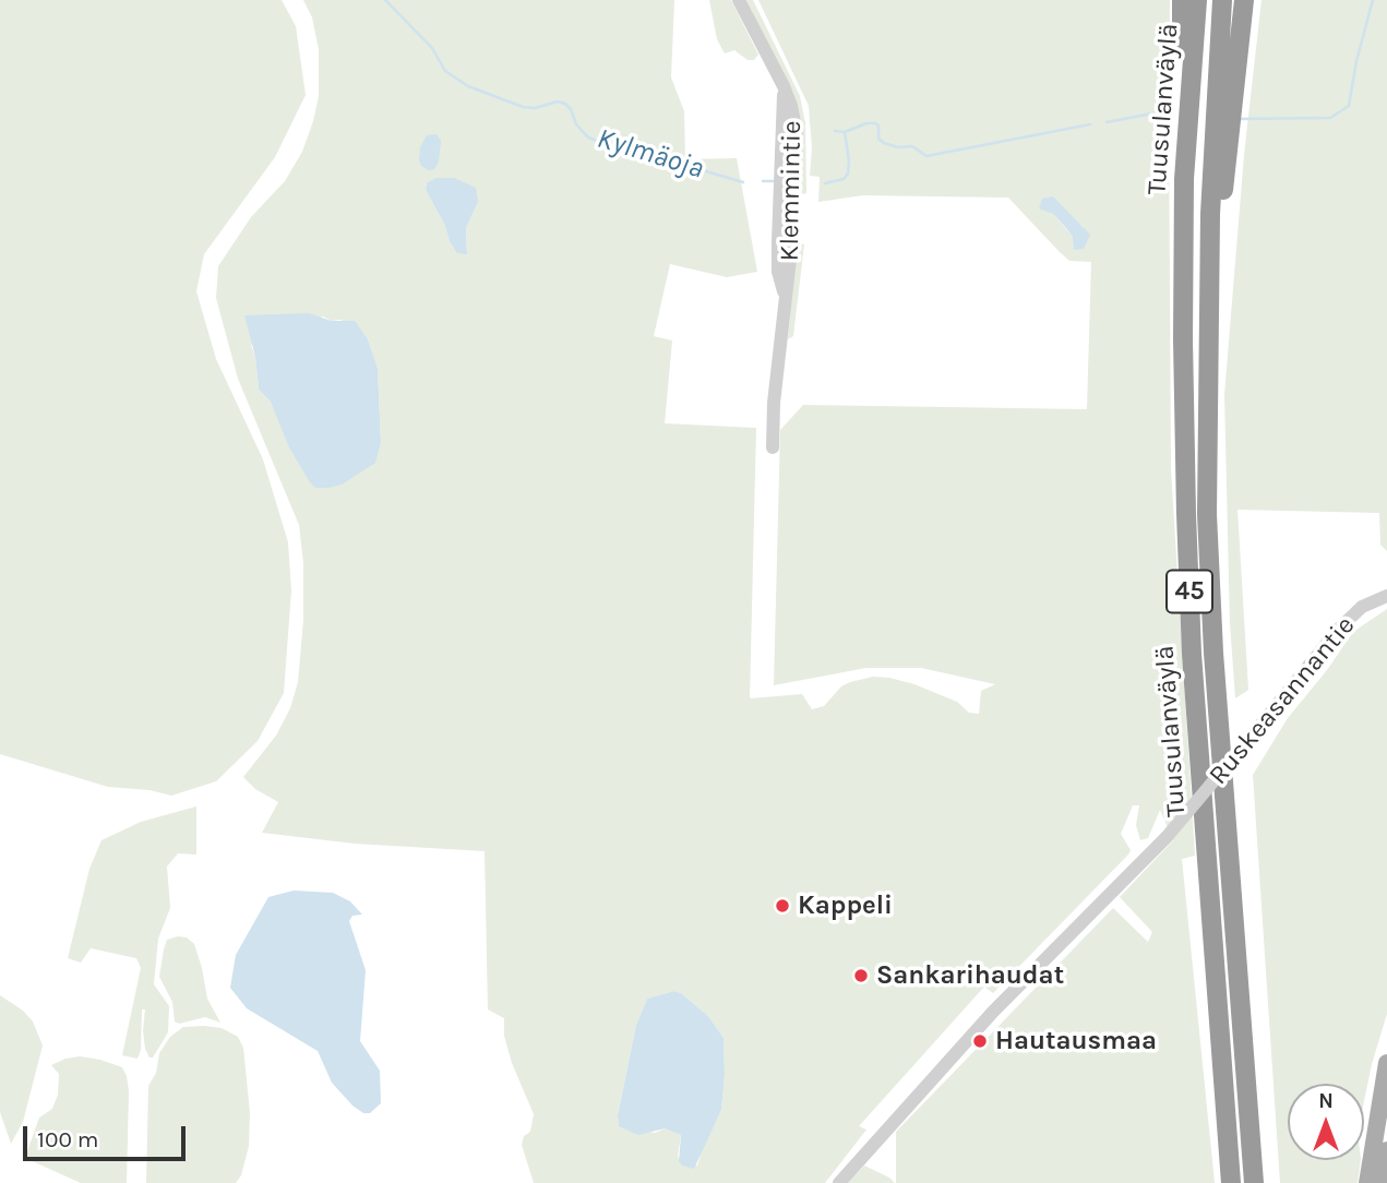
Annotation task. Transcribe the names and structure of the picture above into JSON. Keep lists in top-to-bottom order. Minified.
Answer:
{"streets":{"highway":["Tuusulanväylä","45"],"street":["Klemmintie","Ruskeasannantie"]},"water":["Kylmäoja"],"places":["Kappeli","Sankarihaudat","Hautausmaa"],"scale_bar":"100 m","north":"top"}
